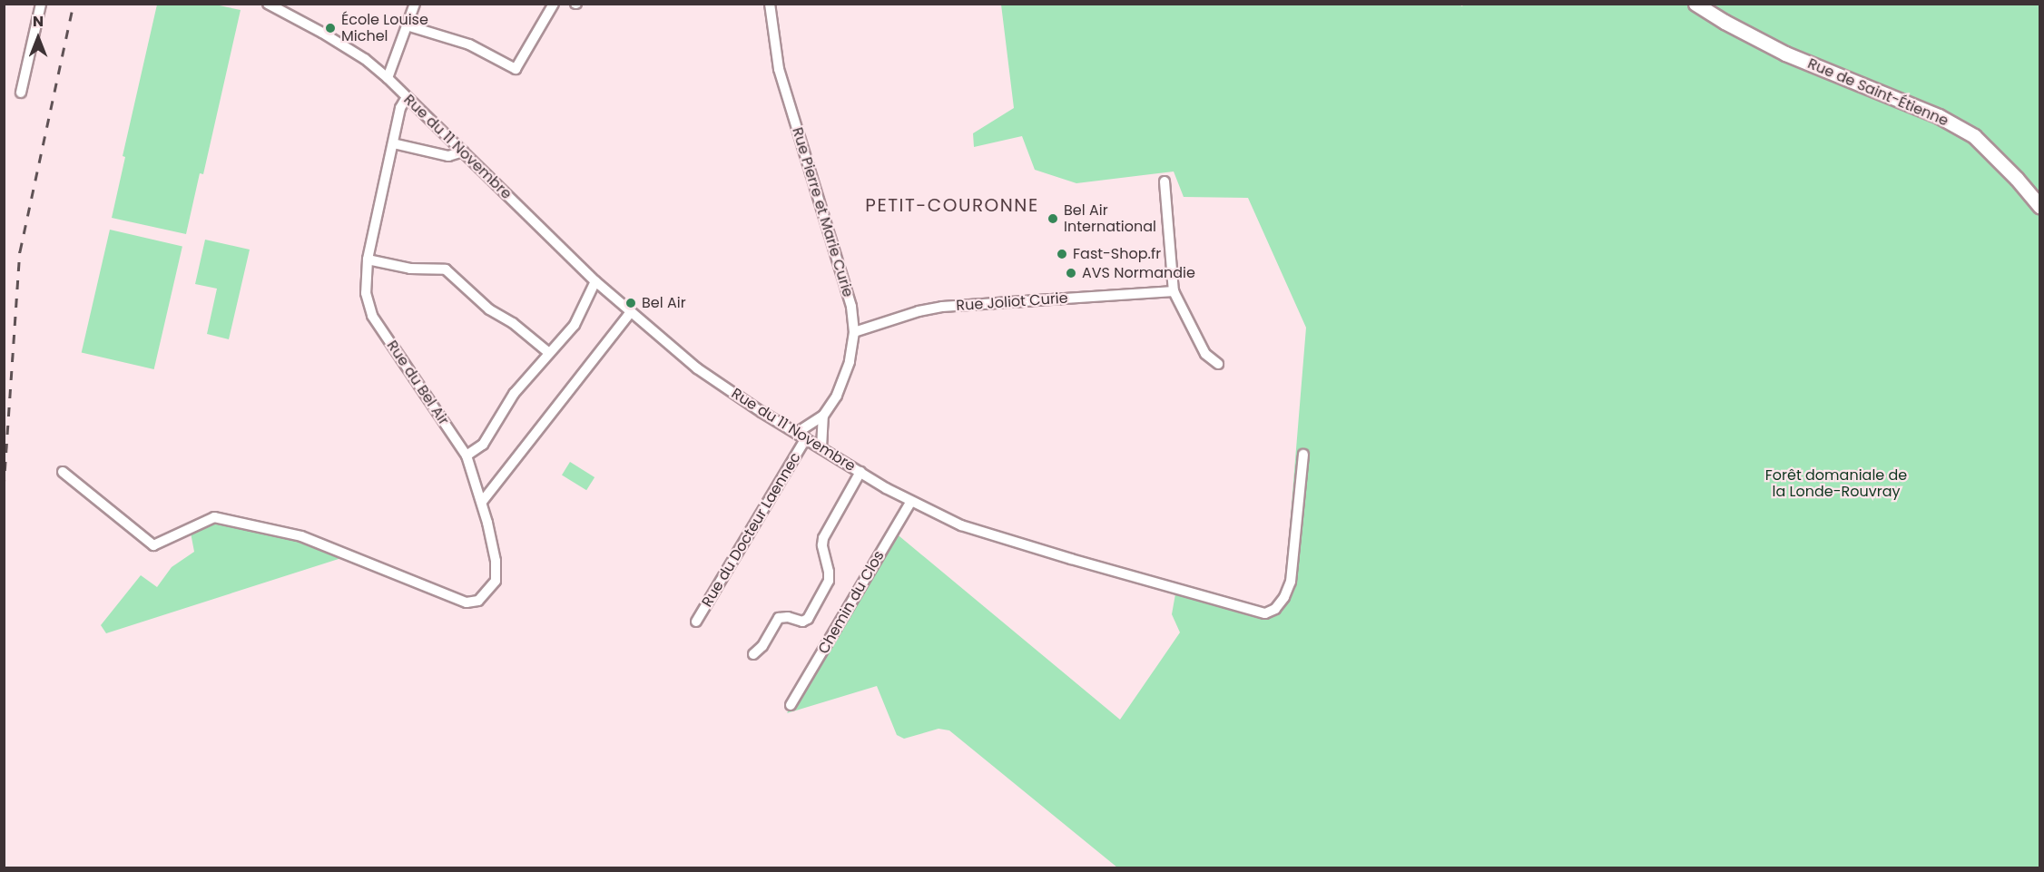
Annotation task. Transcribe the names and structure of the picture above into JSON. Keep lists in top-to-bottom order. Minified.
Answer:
{"streets":{"street":["Rue de Saint-Étienne","Rue du 11 Novembre","Rue Pierre et Marie Curie","Rue Joliot Curie","Rue du Bel Air","Rue du Docteur Laennec","Chemin du Clos"]},"crossings":[["Rue du 11 Novembre","Rue Pierre et Marie Curie"],["Rue du 11 Novembre","Rue du Bel Air"],["Rue du 11 Novembre","Rue du Docteur Laennec"],["Rue du 11 Novembre","Chemin du Clos"],["Rue Pierre et Marie Curie","Rue Joliot Curie"],["Rue Pierre et Marie Curie","Rue du Docteur Laennec"]],"districts":["PETIT-COURONNE"],"parks":["Forêt domaniale de la Londe-Rouvray"],"places":["École Louise Michel","Bel Air International","Fast-Shop.fr","AVS Normandie","Bel Air"],"north":"top"}
